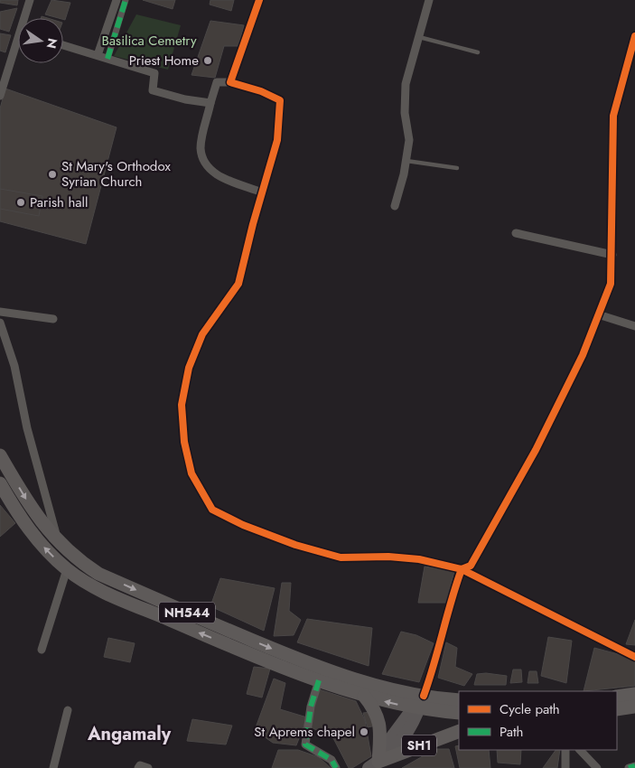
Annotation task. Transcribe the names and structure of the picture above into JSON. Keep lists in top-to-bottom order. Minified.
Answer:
{"streets":{"highway":["NH544","SH1"]},"crossings":[["NH544","SH1"]],"districts":["Angamaly"],"parks":["Basilica Cemetry"],"places":["Priest Home","St Mary's Orthodox Syrian Church","Parish hall","St Aprems chapel"],"legend":["Cycle path","Path"],"north":"right"}
